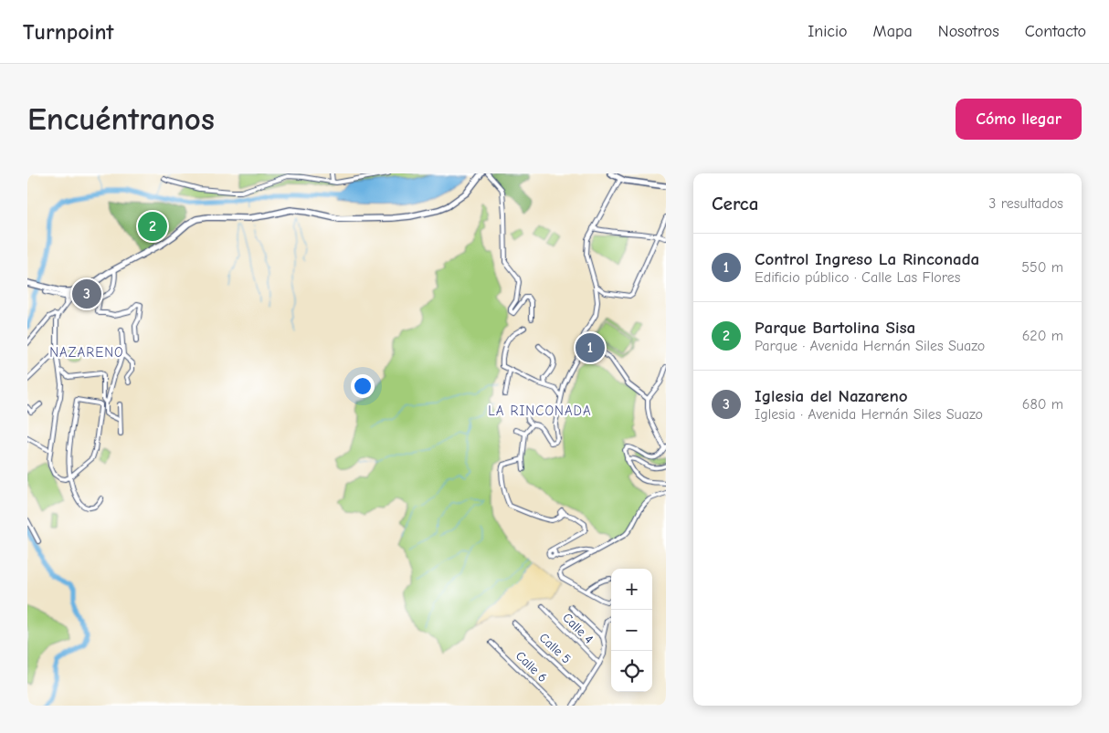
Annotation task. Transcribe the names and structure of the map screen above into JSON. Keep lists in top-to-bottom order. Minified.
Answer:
{"streets":{"street":["Calle 4","Calle 5","Calle 6"]},"districts":["NAZARENO","LA RINCONADA"],"page":{"header":"Turnpoint","nav":["Inicio","Mapa","Nosotros","Contacto"],"buttons":"Cómo llegar","title":"Encuéntranos","heading":["Cerca","3 resultados"],"pins":["2","3","1"],"list":[{"mark":"1","name":"Control Ingreso La Rinconada","note":"Edificio público · Calle Las Flores","value":"550 m"},{"mark":"2","name":"Parque Bartolina Sisa","note":"Parque · Avenida Hernán Siles Suazo","value":"620 m"},{"mark":"3","name":"Iglesia del Nazareno","note":"Iglesia · Avenida Hernán Siles Suazo","value":"680 m"}],"map_buttons":["+","−"]}}
